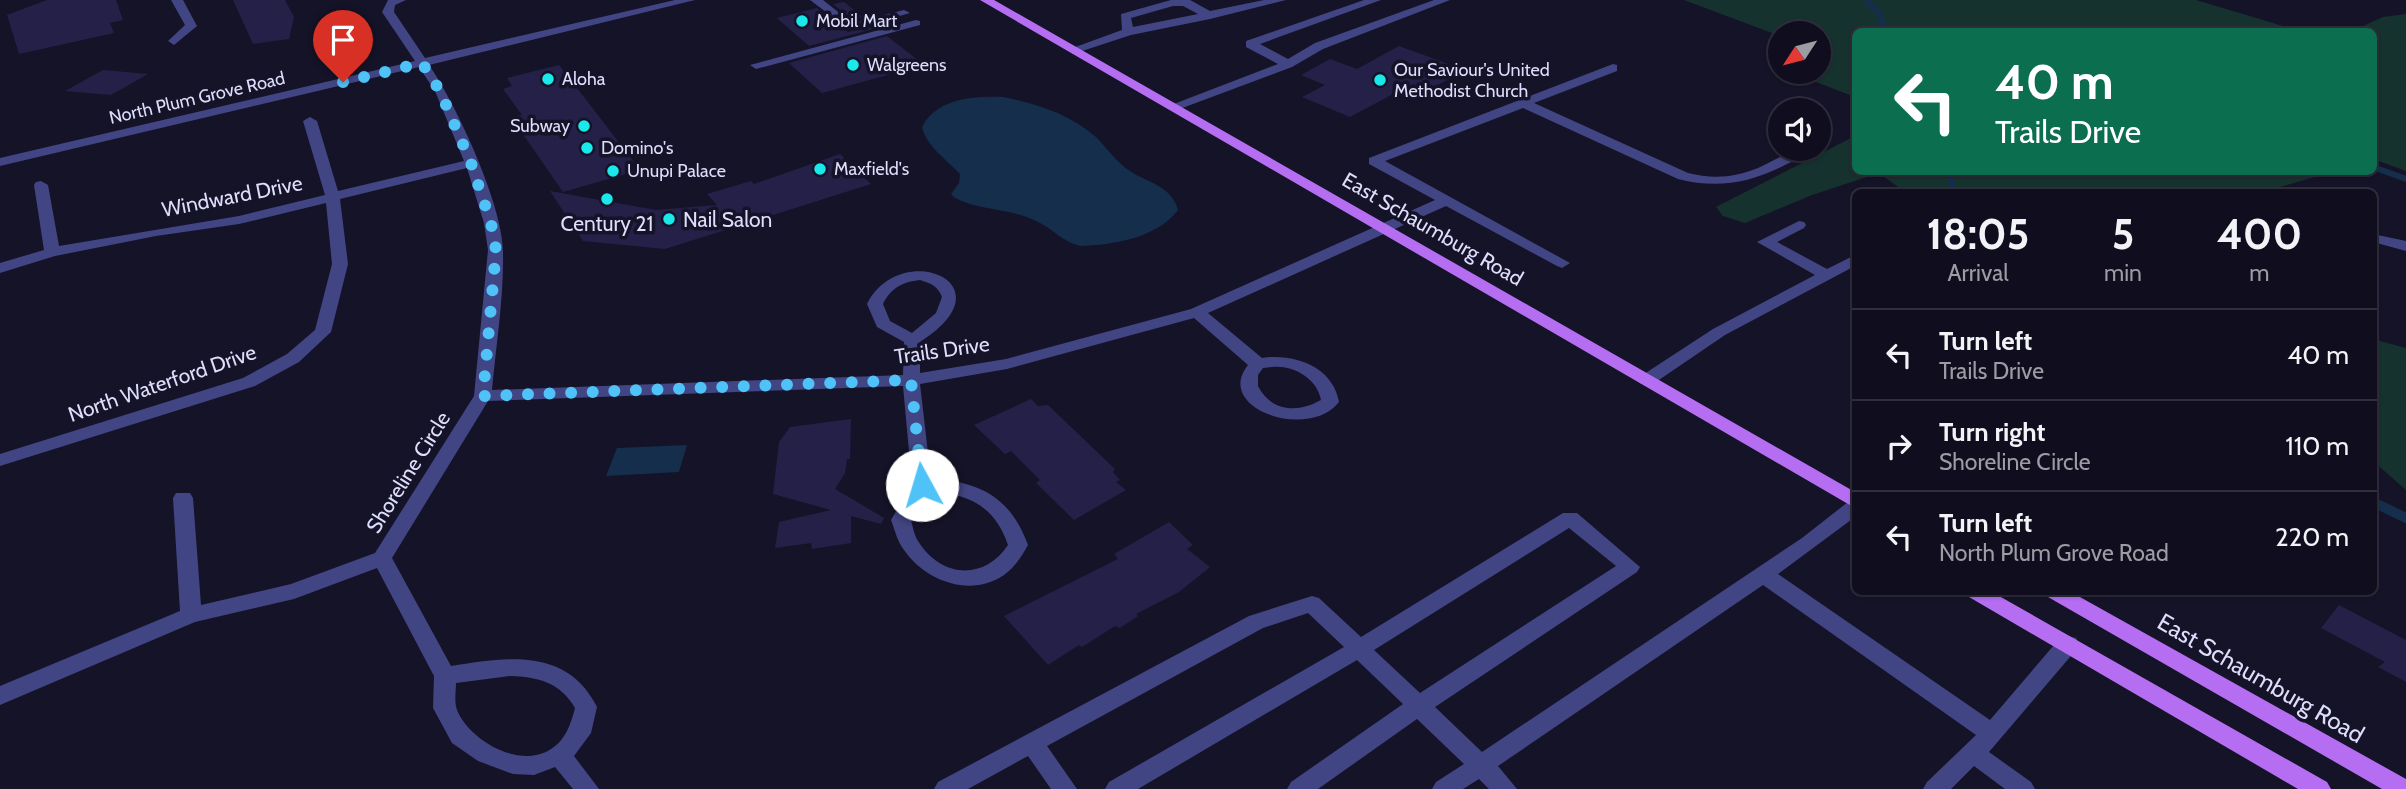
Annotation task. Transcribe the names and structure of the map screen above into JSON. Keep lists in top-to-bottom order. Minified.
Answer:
{"streets":{"main road":["East Schaumburg Road"],"street":["North Plum Grove Road","Windward Drive","Trails Drive","North Waterford Drive","Shoreline Circle"]},"crossings":[["North Plum Grove Road","Shoreline Circle"],["Windward Drive","North Waterford Drive"],["Windward Drive","Shoreline Circle"],["East Schaumburg Road","Trails Drive"],["Trails Drive","Shoreline Circle"]],"places":["Mobil Mart","Walgreens","Aloha","Our Saviour's United Methodist Church","Subway","Domino's","Maxfield's","Unupi Palace","Century 21","Nail Salon"],"north":"bottom left","page":{"turn":["40 m","Trails Drive"],"eta":["18:05","Arrival","5","min","400","m"],"list":[{"name":"Turn left","note":"Trails Drive","value":"40 m"},{"name":"Turn right","note":"Shoreline Circle","value":"110 m"},{"name":"Turn left","note":"North Plum Grove Road","value":"220 m"}]}}
